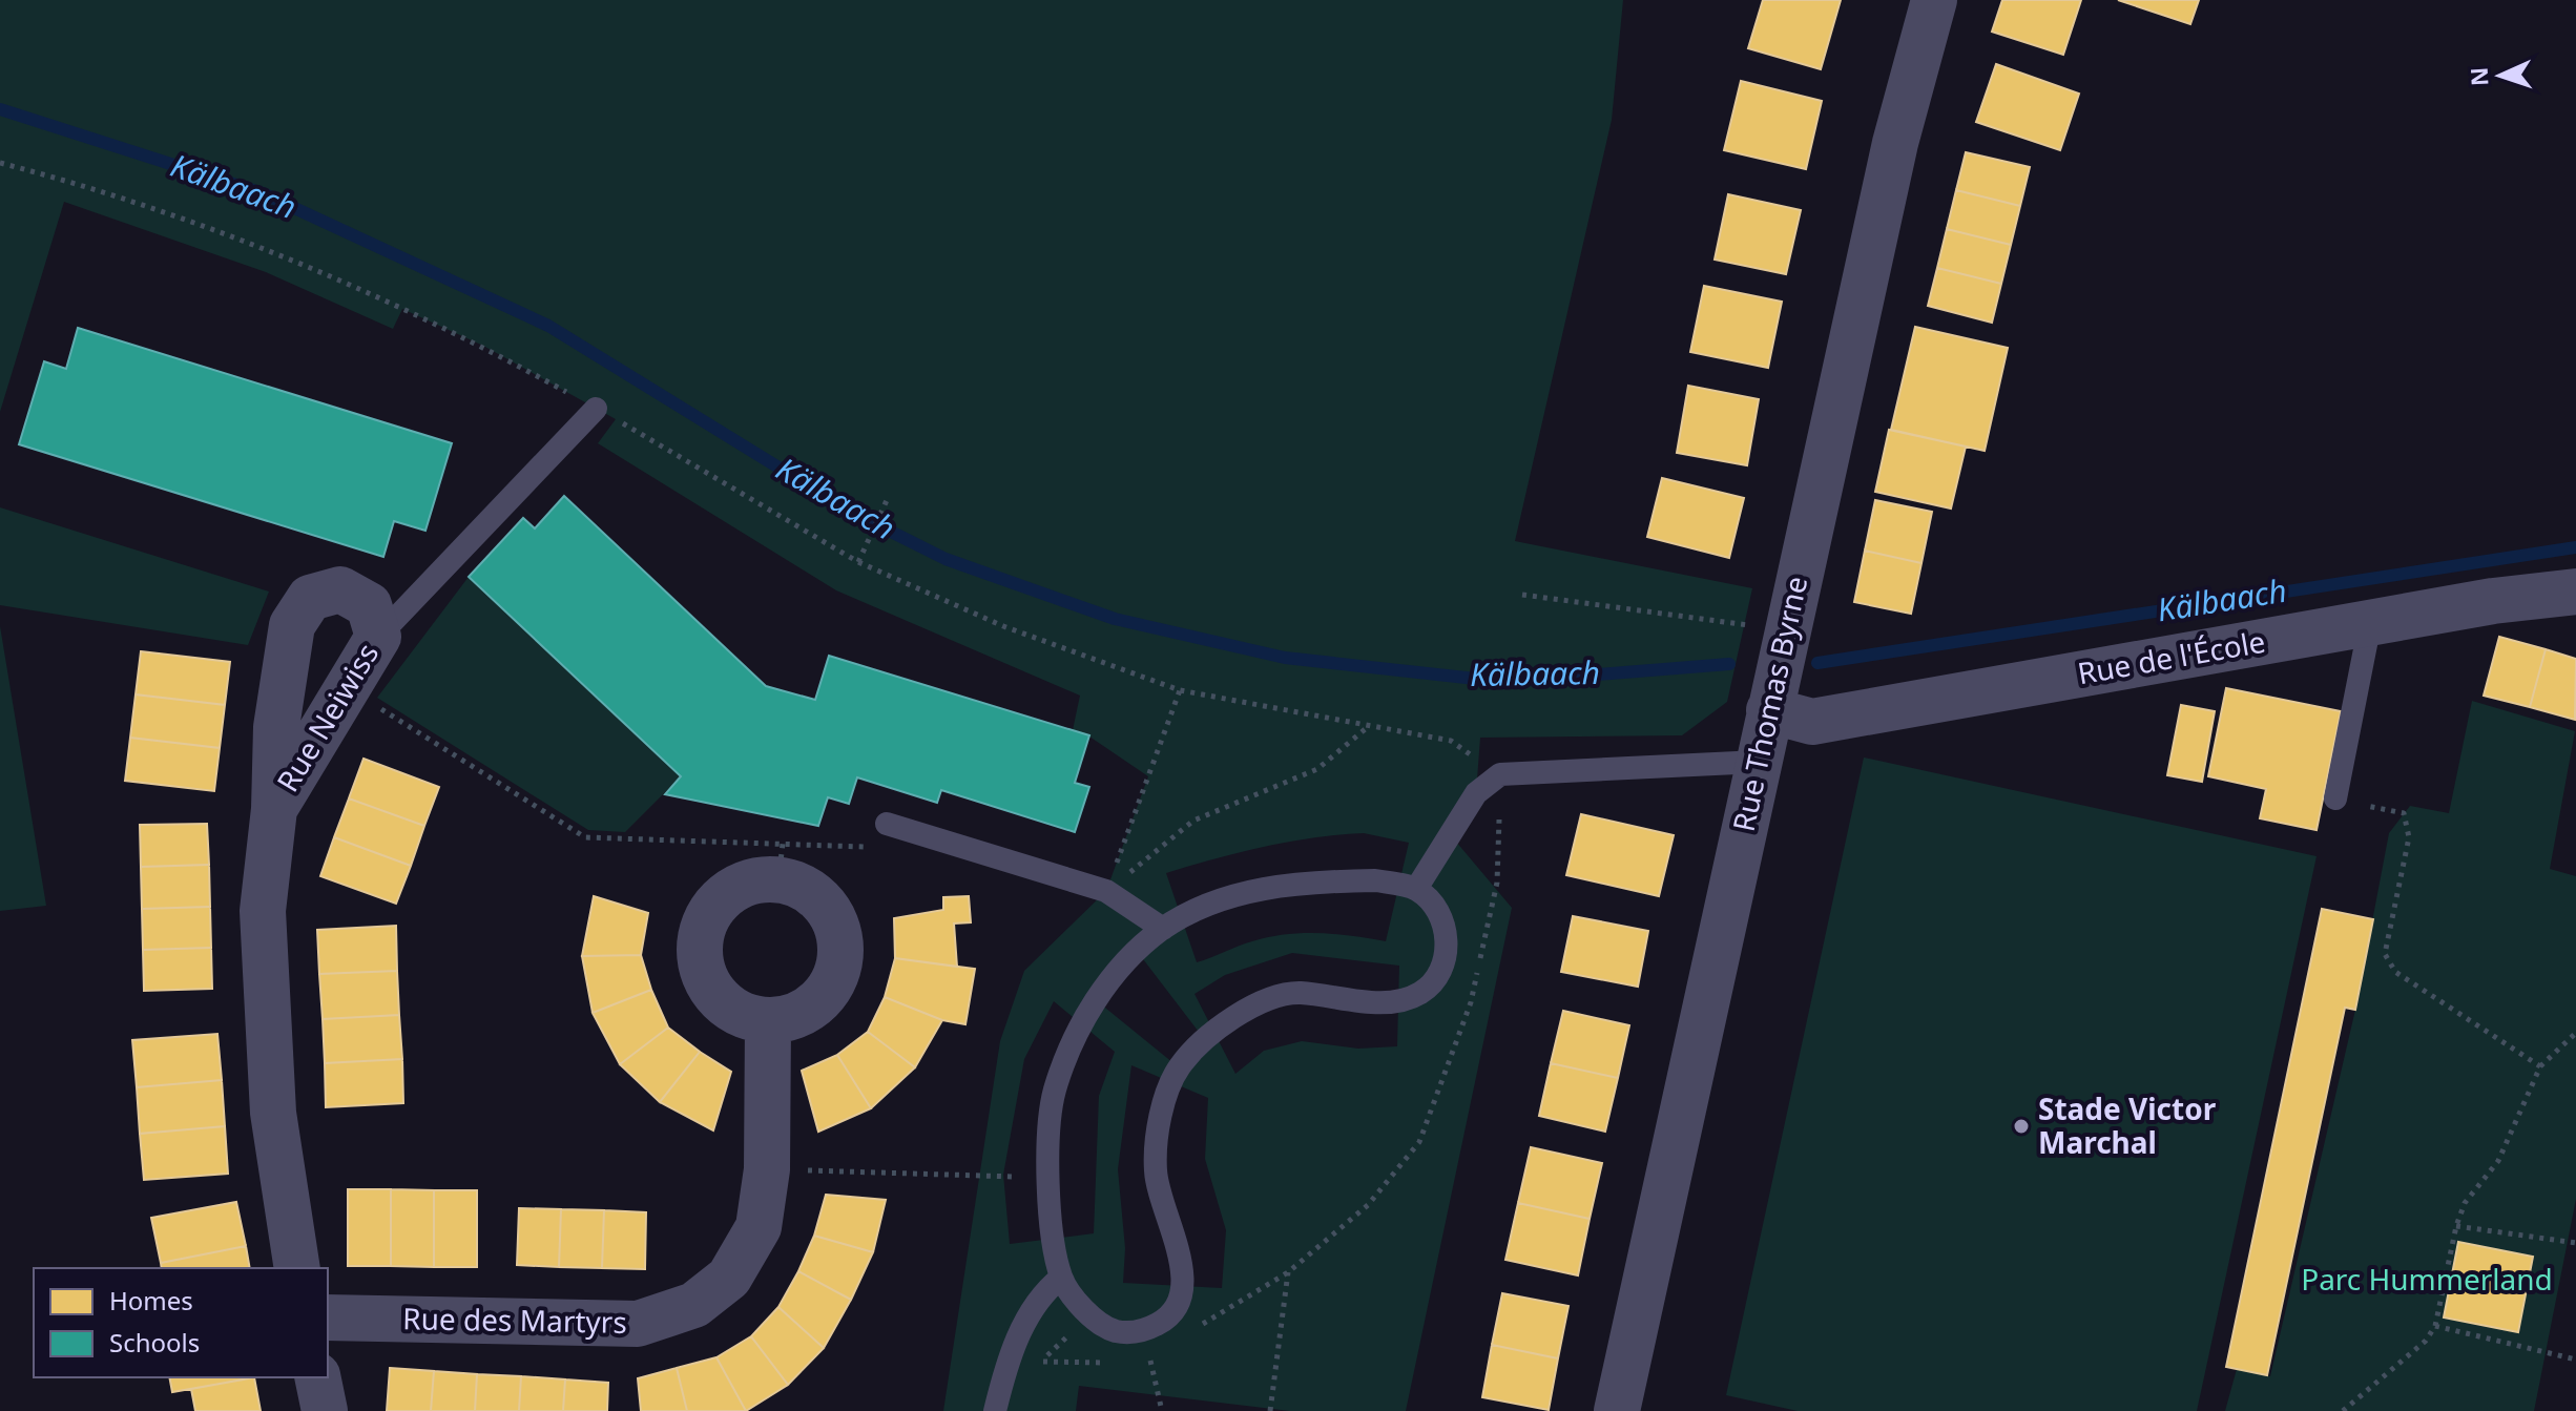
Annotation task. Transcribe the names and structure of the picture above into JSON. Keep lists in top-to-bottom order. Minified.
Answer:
{"streets":{"street":["Rue de l'École","Rue Thomas Byrne","Rue Neiwiss","Rue des Martyrs"]},"crossings":[["Rue de l'École","Rue Thomas Byrne"]],"water":["Kälbaach"],"parks":["Parc Hummerland"],"places":["Stade Victor Marchal"],"legend":["Homes","Schools"],"north":"left"}
